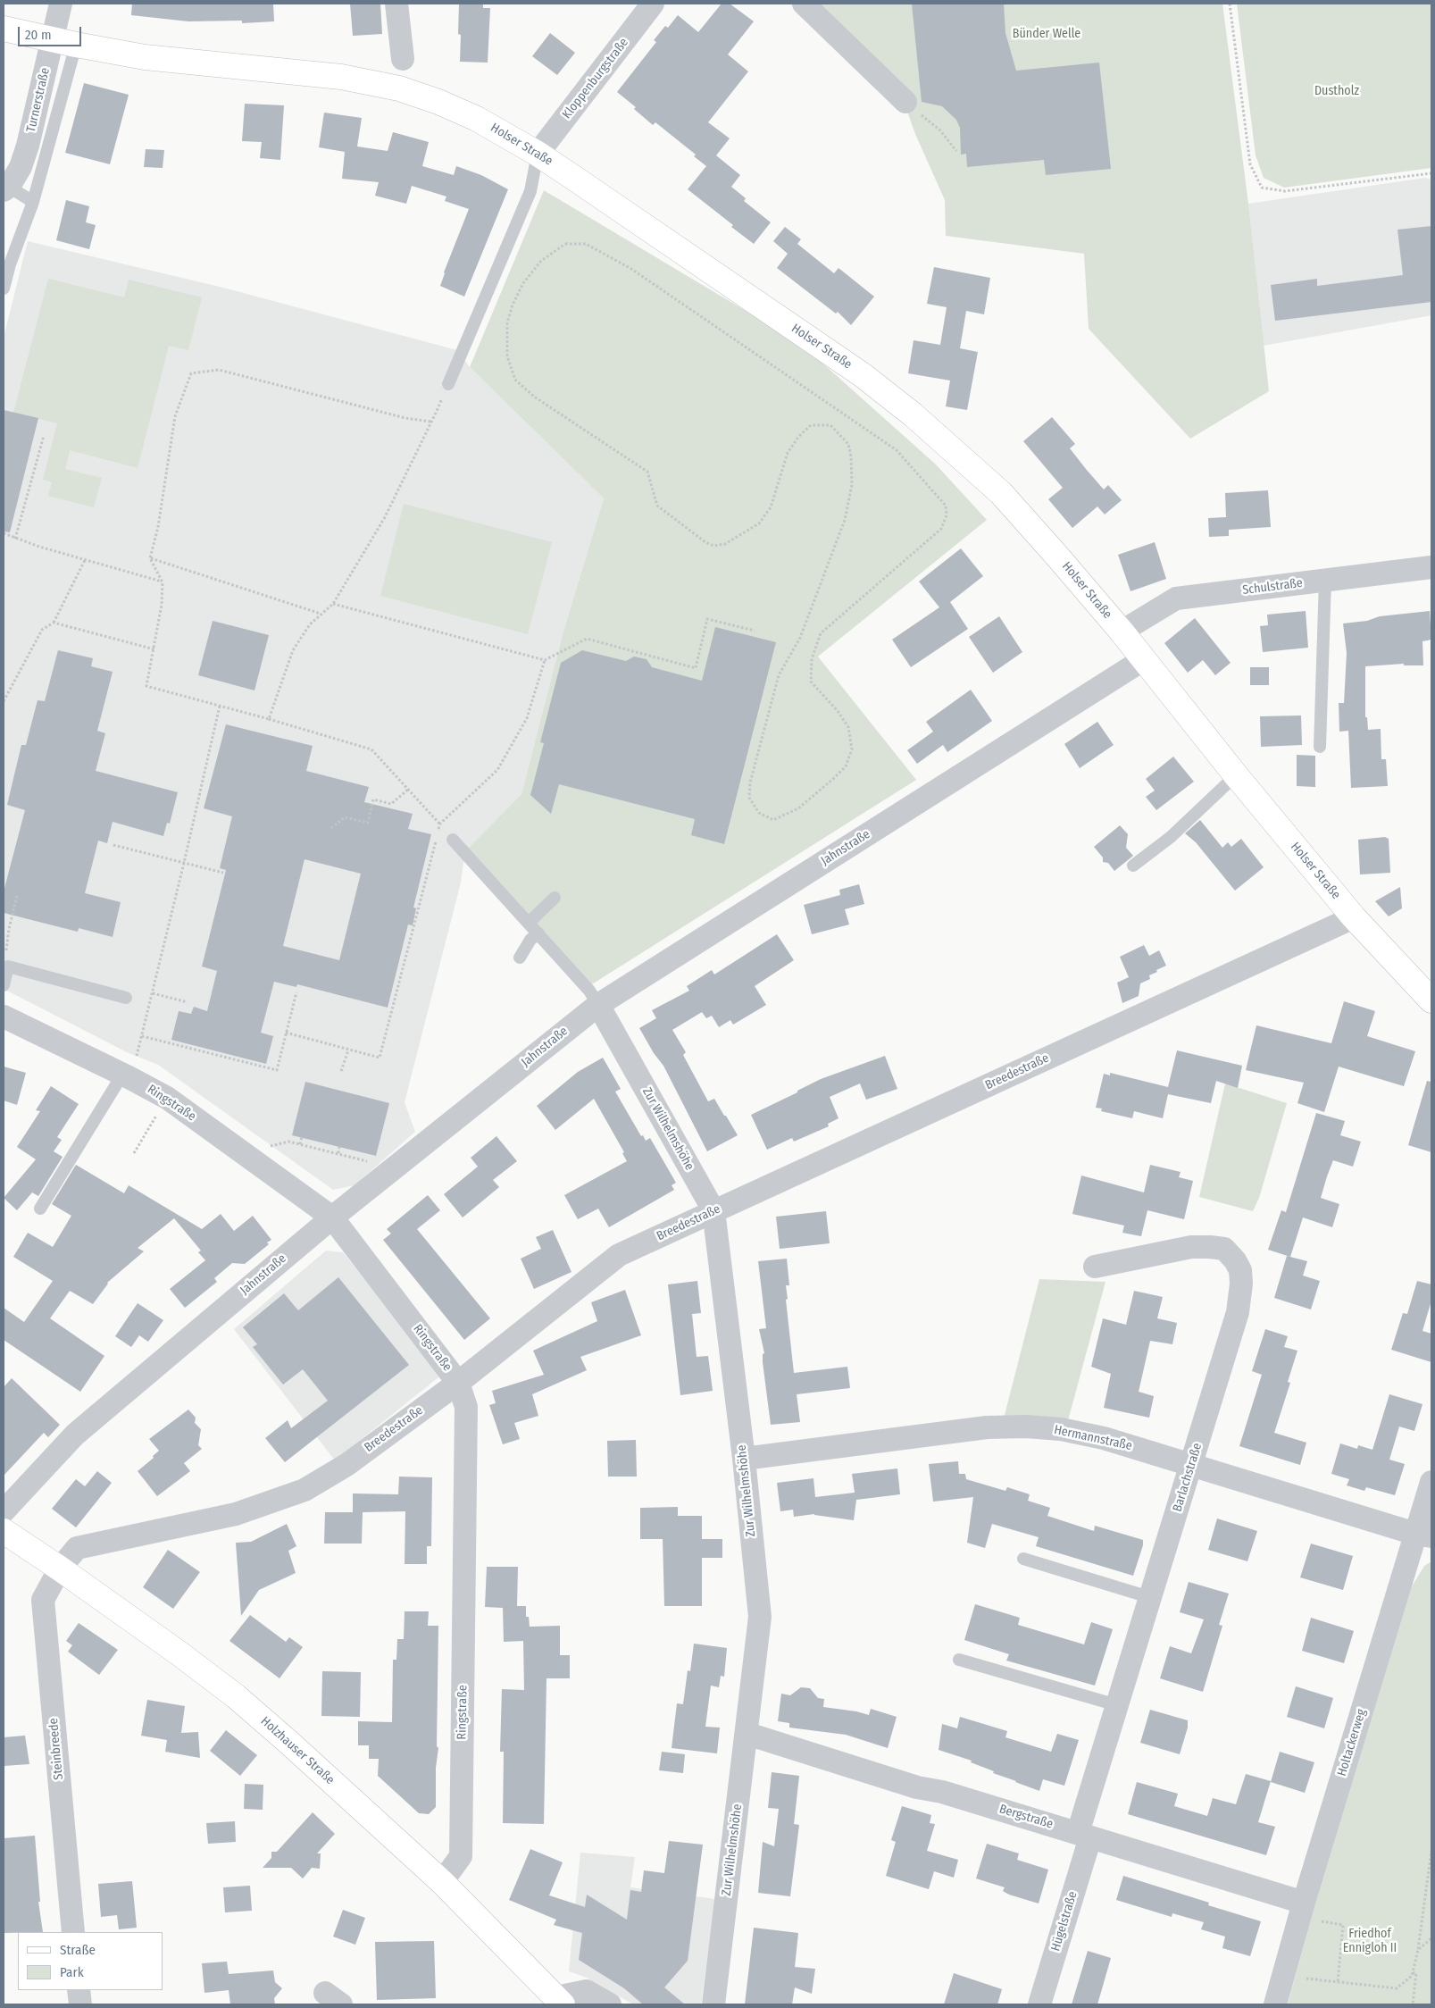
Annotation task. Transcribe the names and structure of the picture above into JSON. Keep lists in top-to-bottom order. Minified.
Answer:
{"streets":{"main road":["Holser Straße","Holzhauser Straße"],"street":["Kloppenburgstraße","Turnerstraße","Schulstraße","Jahnstraße","Breedestraße","Ringstraße","Zur Wilhelmshöhe","Hermannstraße","Barlachstraße","Holtackerweg","Steinbreede","Bergstraße","Hügelstraße"]},"crossings":[["Kloppenburgstraße","Holser Straße"],["Turnerstraße","Holser Straße"],["Holser Straße","Schulstraße"],["Holser Straße","Jahnstraße"],["Holser Straße","Breedestraße"],["Jahnstraße","Ringstraße"],["Jahnstraße","Zur Wilhelmshöhe"],["Breedestraße","Ringstraße"],["Breedestraße","Zur Wilhelmshöhe"],["Breedestraße","Steinbreede"],["Breedestraße","Holzhauser Straße"],["Ringstraße","Holzhauser Straße"],["Zur Wilhelmshöhe","Hermannstraße"],["Zur Wilhelmshöhe","Bergstraße"],["Hermannstraße","Barlachstraße"],["Hermannstraße","Holtackerweg"],["Barlachstraße","Bergstraße"],["Barlachstraße","Hügelstraße"],["Holtackerweg","Bergstraße"],["Steinbreede","Holzhauser Straße"],["Bergstraße","Hügelstraße"]],"parks":["Bünder Welle","Dustholz","Friedhof Ennigloh II"],"legend":["Straße","Park"],"scale_bar":"20 m"}
